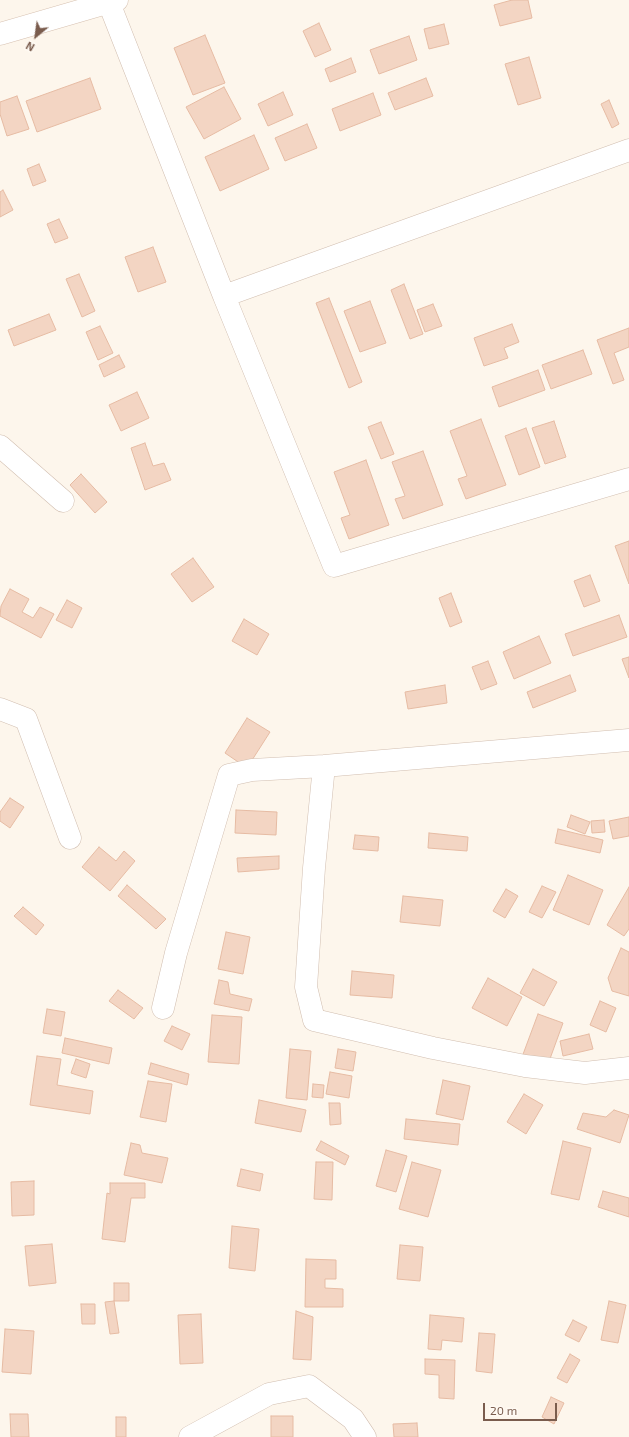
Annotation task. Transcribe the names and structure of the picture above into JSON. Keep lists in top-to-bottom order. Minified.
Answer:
{"scale_bar":"20 m","north":"bottom left"}
